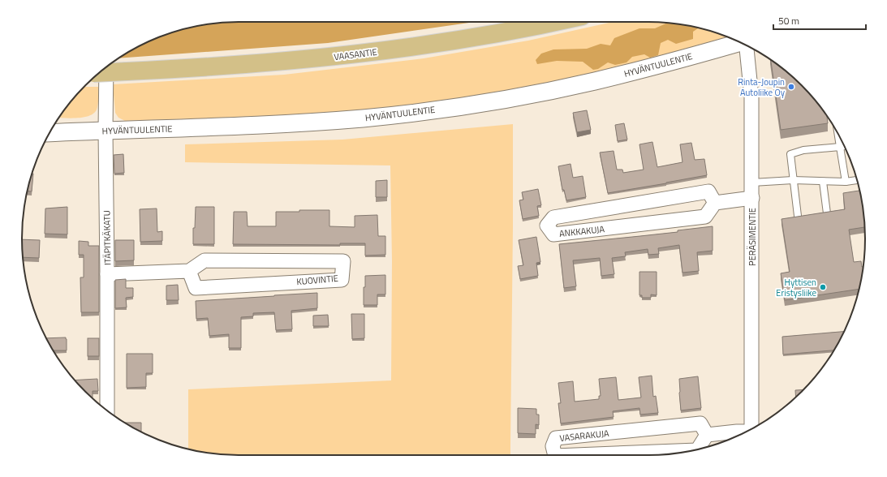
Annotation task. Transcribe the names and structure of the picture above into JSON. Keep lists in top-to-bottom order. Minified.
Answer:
{"streets":{"main road":["VAASANTIE"],"street":["HYVÄNTUULENTIE","ANKKAKUJA","PERÄSIMENTIE","ITÄPITKÄKATU","KUOVINTIE","VASARAKUJA"]},"crossings":[["HYVÄNTUULENTIE","ITÄPITKÄKATU"]],"places":["Rinta-Joupin Autoliike Oy","Hyttisen Eristysliike"],"scale_bar":"50 m"}
